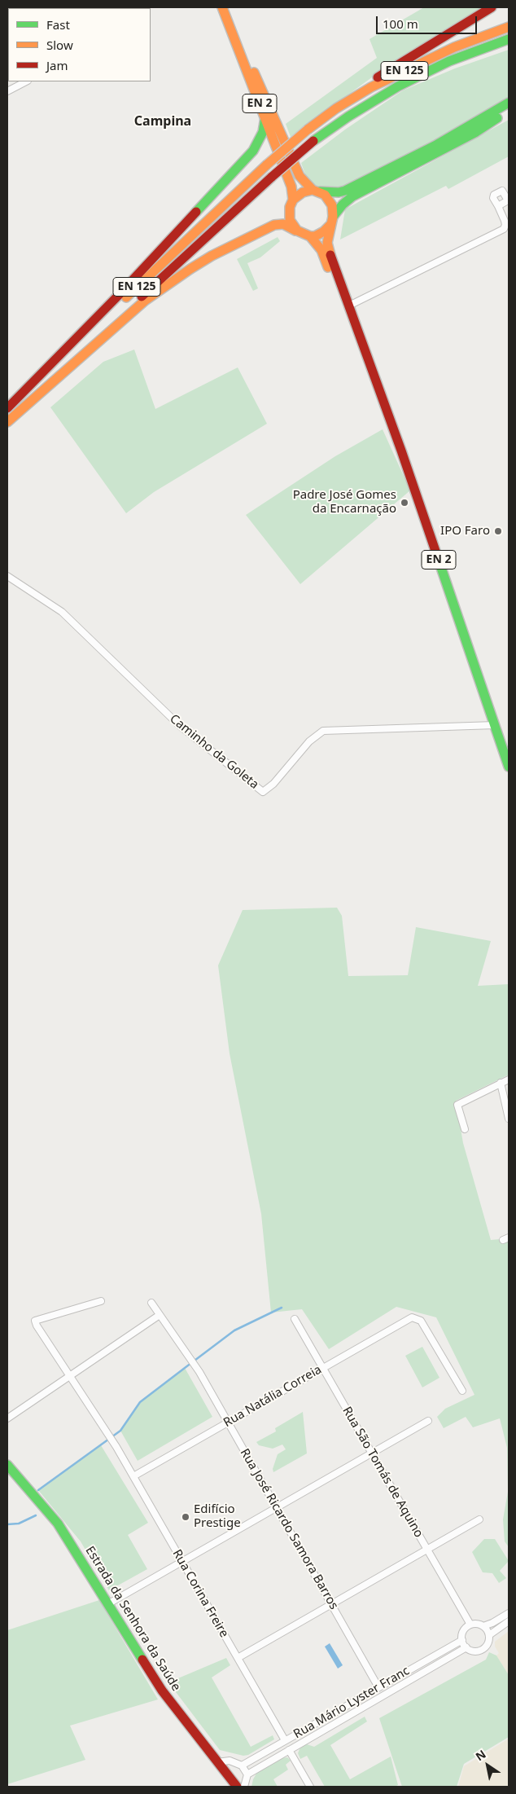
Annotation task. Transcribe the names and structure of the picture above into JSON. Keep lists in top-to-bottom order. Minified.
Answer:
{"streets":{"main road":["EN 125","EN 2","Estrada da Senhora da Saúde"],"street":["Caminho da Goleta","Rua Natália Correia","Rua São Tomás de Aquino","Rua José Ricardo Samora Barros","Rua Corina Freire","Rua Mário Lyster Franc"]},"crossings":[["EN 2","Caminho da Goleta"],["Rua Natália Correia","Rua São Tomás de Aquino"],["Rua Natália Correia","Rua José Ricardo Samora Barros"],["Rua Natália Correia","Rua Corina Freire"],["Rua São Tomás de Aquino","Rua Mário Lyster Franc"],["Rua José Ricardo Samora Barros","Rua Mário Lyster Franc"],["Rua Corina Freire","Rua Mário Lyster Franc"]],"districts":["Campina"],"places":["Padre José Gomes da Encarnação","IPO Faro","Edifício Prestige"],"legend":["Fast","Slow","Jam"],"scale_bar":"100 m","north":"top left"}
